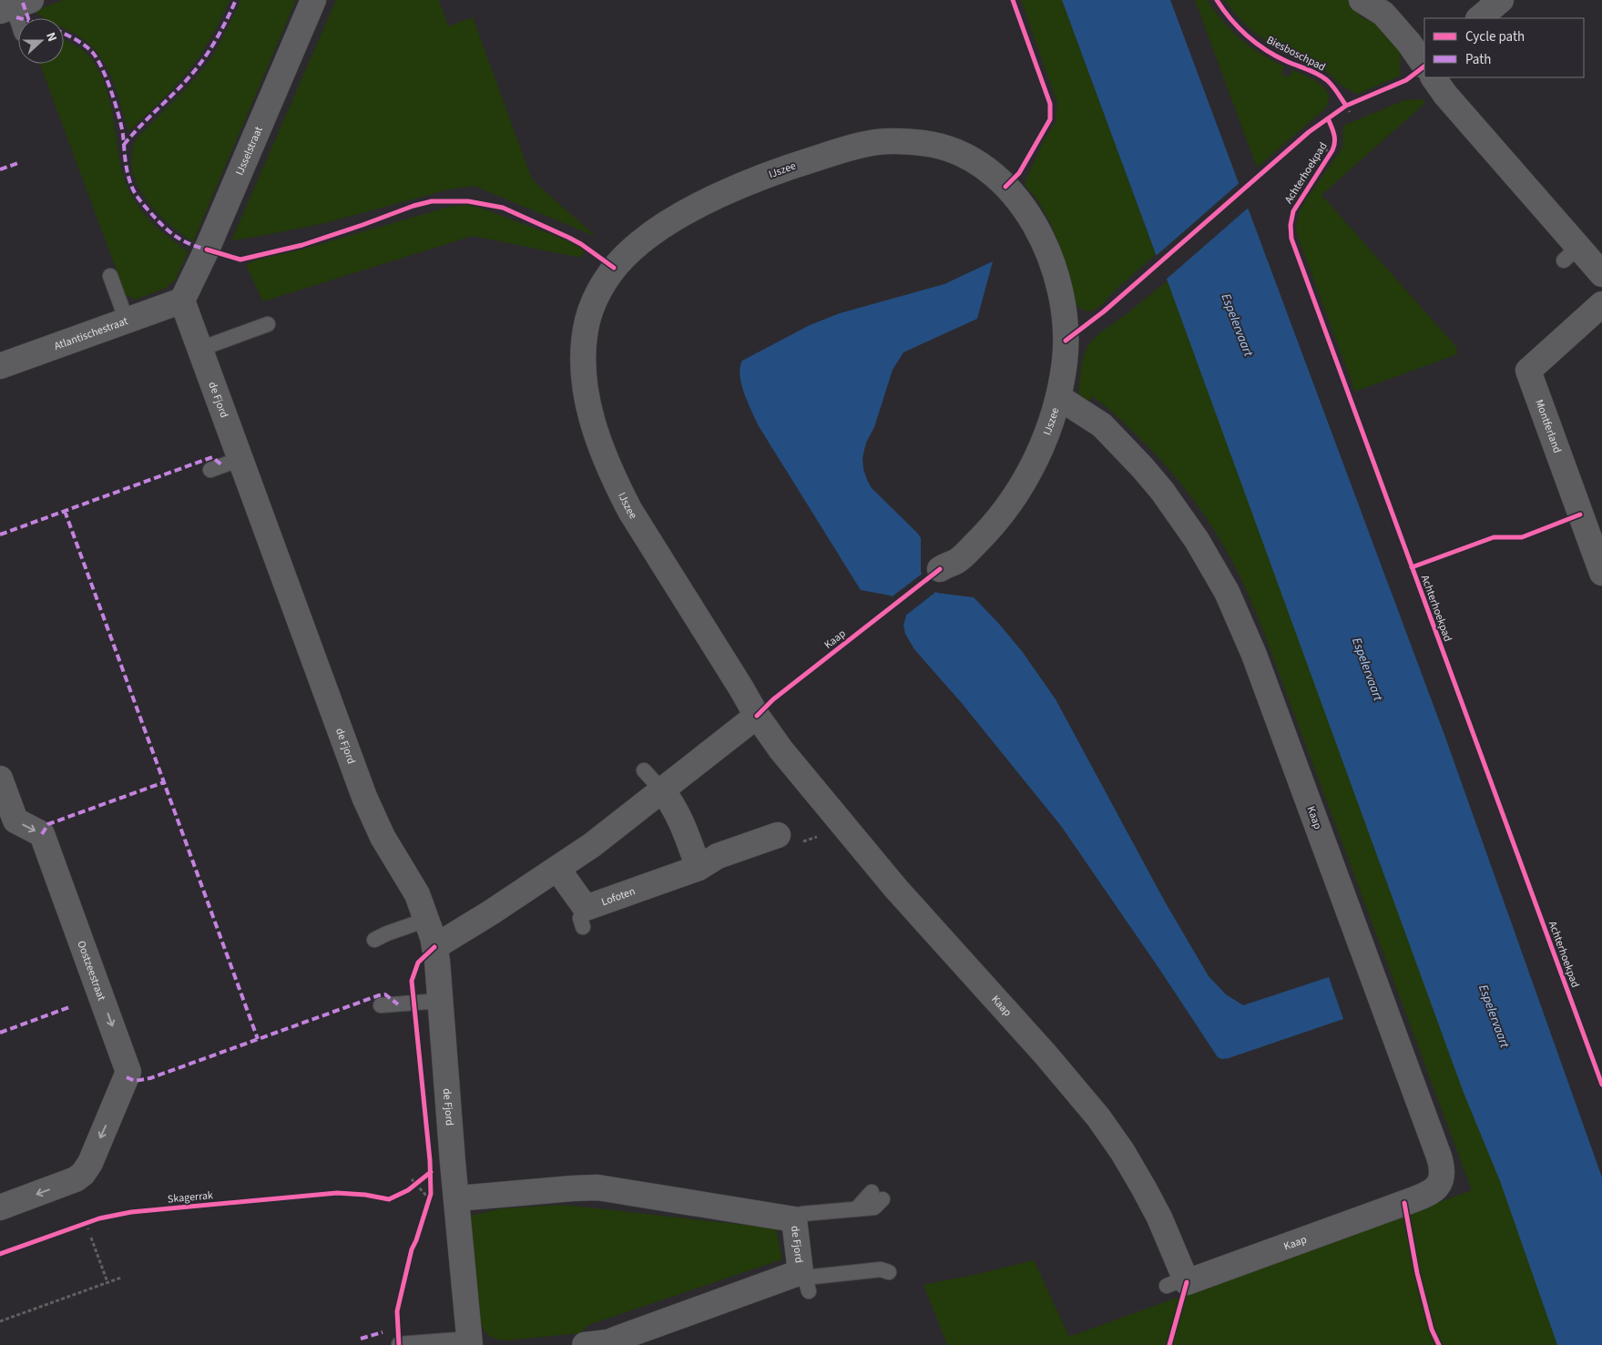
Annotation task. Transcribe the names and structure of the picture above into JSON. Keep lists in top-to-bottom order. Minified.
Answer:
{"streets":{"street":["IJsselstraat","IJszee","Atlantischestraat","de Fjord","Montferland","Kaap","Lofoten","Oostzeestraat"],"cycle path":["Biesboschpad","Achterhoekpad","Skagerrak"]},"crossings":[["IJsselstraat","Atlantischestraat"],["IJsselstraat","de Fjord"],["IJszee","Kaap"],["Atlantischestraat","de Fjord"]],"one_way":["Oostzeestraat"],"water":["Espelervaart"],"legend":["Cycle path","Path"],"north":"right"}
